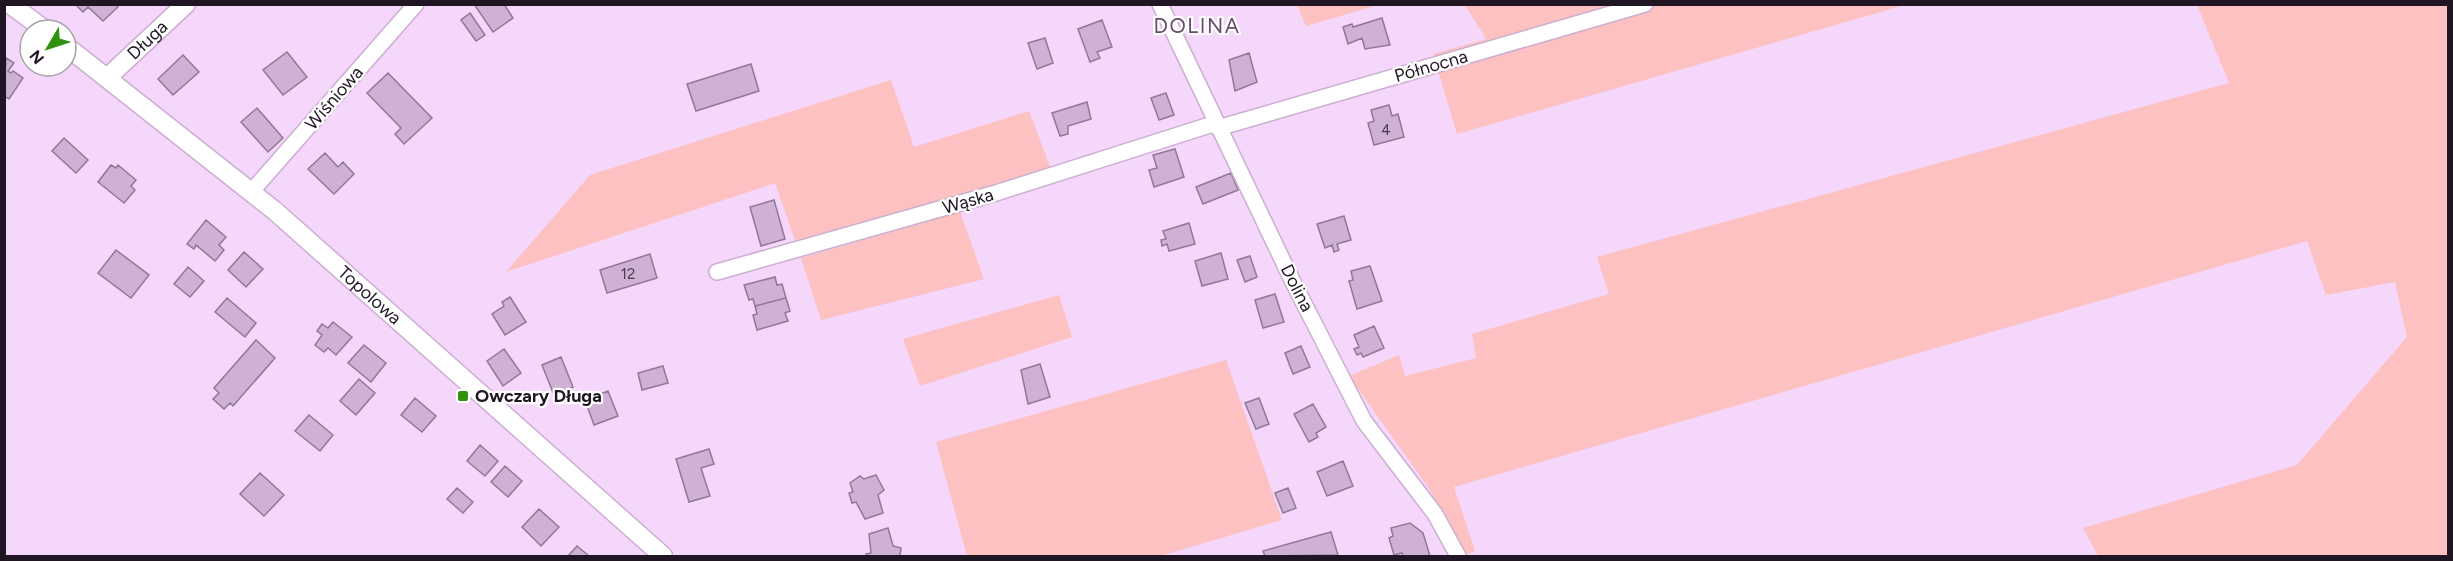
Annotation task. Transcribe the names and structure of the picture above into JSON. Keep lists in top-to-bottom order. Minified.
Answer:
{"streets":{"street":["Długa","Północna","Wiśniowa","Wąska","Dolina","Topolowa"]},"crossings":[["Długa","Topolowa"],["Północna","Wąska"],["Północna","Dolina"],["Wiśniowa","Topolowa"],["Wąska","Dolina"]],"districts":["DOLINA"],"places":{"transit":["Owczary Długa"]},"house_numbers":["4","12"],"north":"bottom left"}
